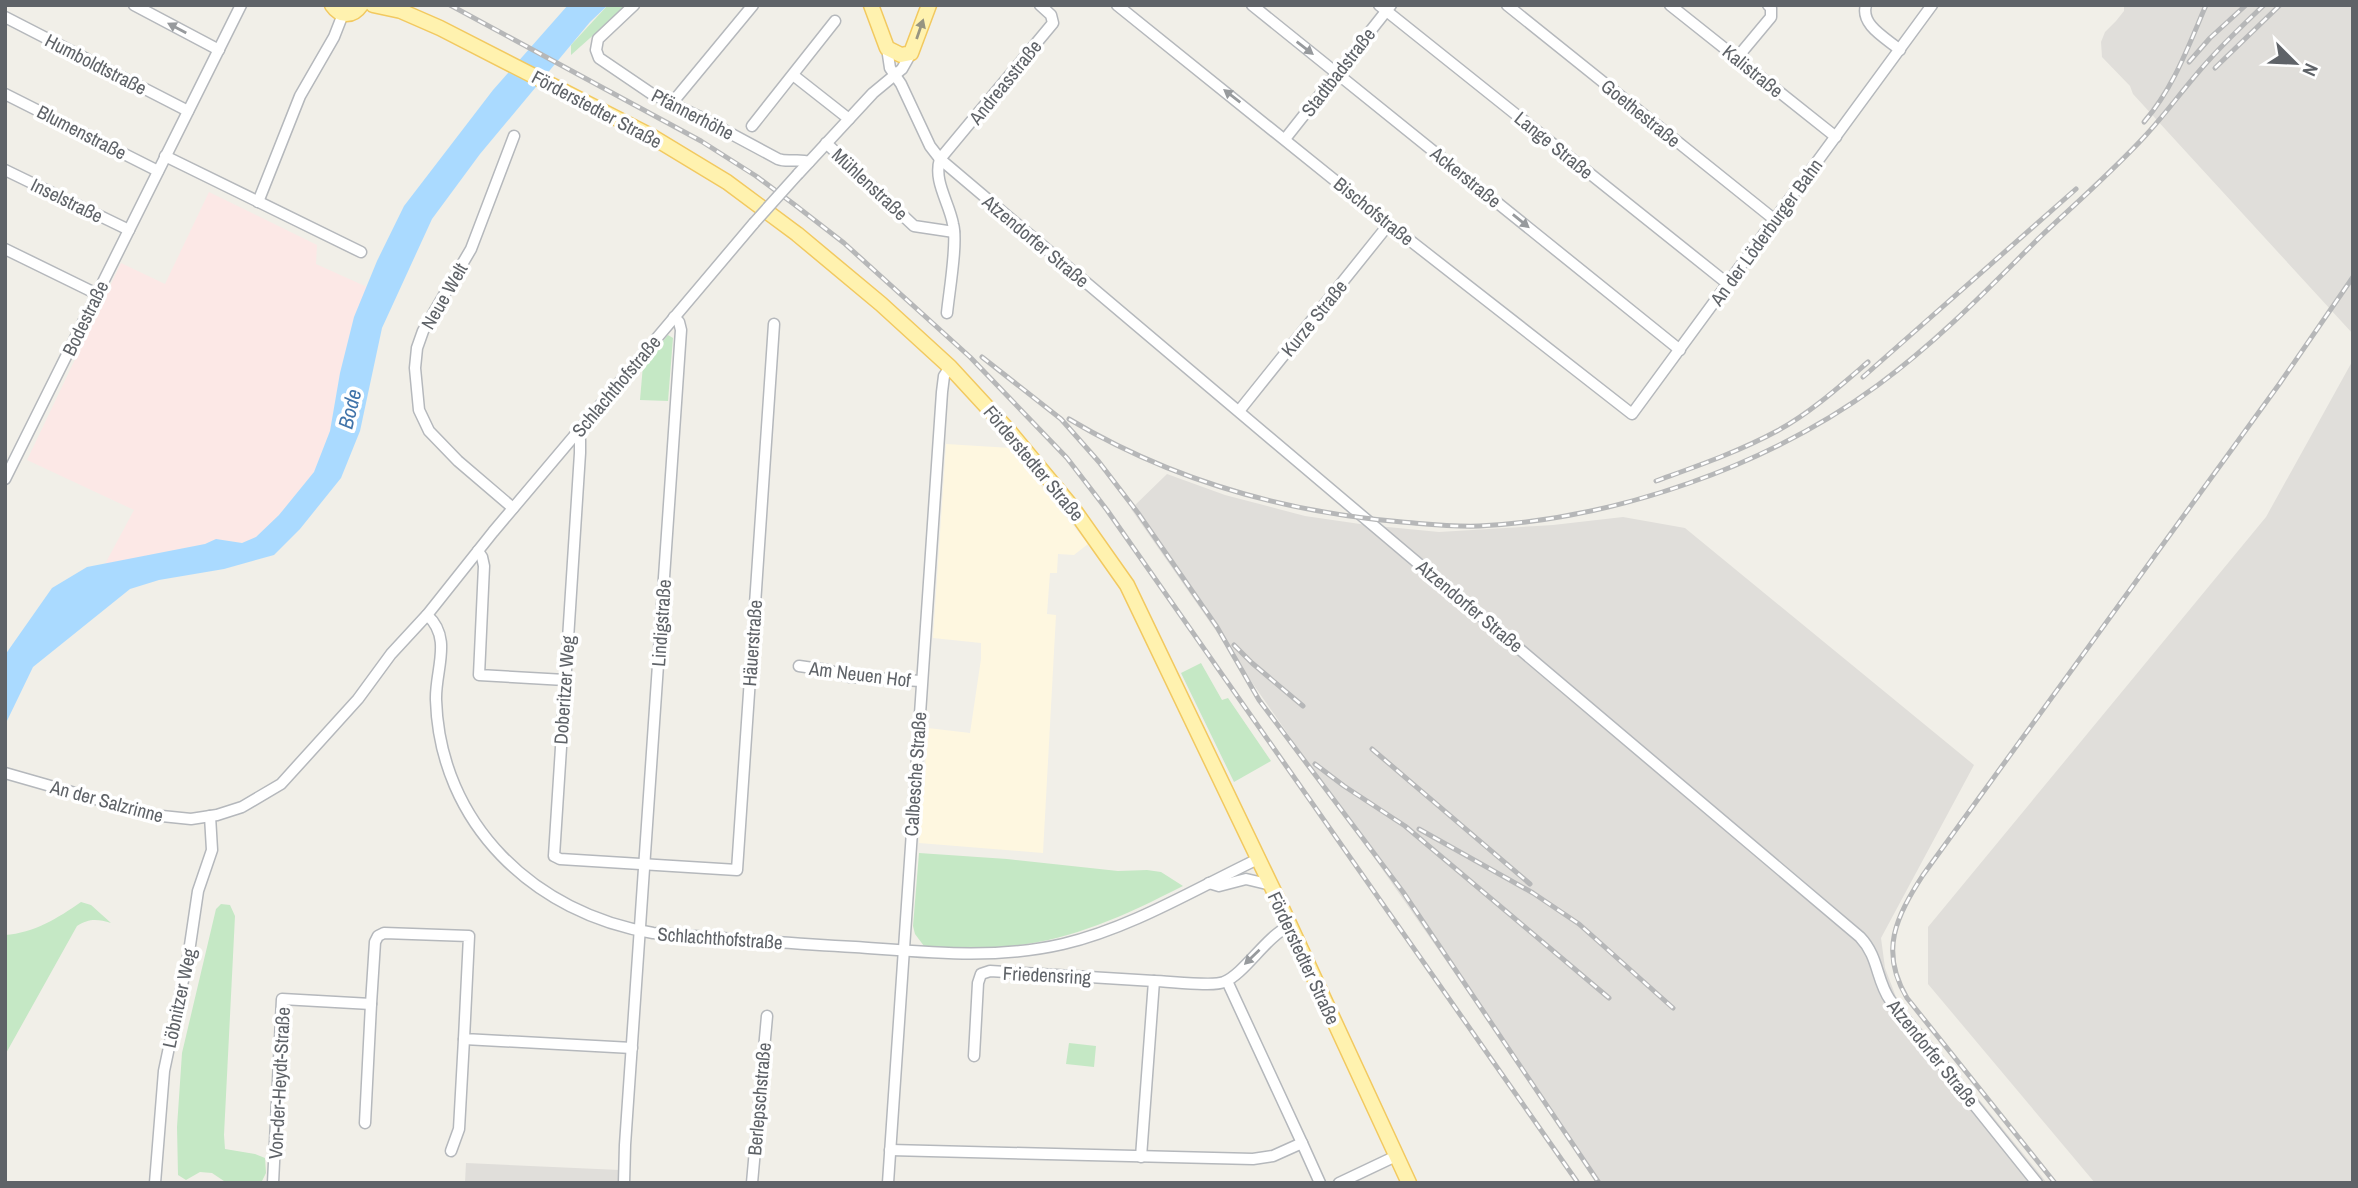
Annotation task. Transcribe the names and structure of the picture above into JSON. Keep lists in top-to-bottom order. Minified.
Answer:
{"streets":{"main road":["Förderstedter Straße"],"street":["Humboldtstraße","Kalistraße","Stadtbadstraße","Andreasstraße","Goethestraße","Pfännerhöhe","Blumenstraße","Lange Straße","Ackerstraße","Mühlenstraße","Inselstraße","Bischofstraße","An der Löderburger Bahn","Atzendorfer Straße","Neue Welt","Bodestraße","Kurze Straße","Schlachthofstraße","Lindigstraße","Häuerstraße","Am Neuen Hof","Doberitzer Weg","Calbesche Straße","An der Salzrinne","Friedensring","Löbnitzer Weg","Von-der-Heydt-Straße","Berlepschstraße"]},"crossings":[["Humboldtstraße","Bodestraße"],["Kalistraße","An der Löderburger Bahn"],["Stadtbadstraße","Lange Straße"],["Stadtbadstraße","Ackerstraße"],["Stadtbadstraße","Bischofstraße"],["Andreasstraße","Atzendorfer Straße"],["Förderstedter Straße","Schlachthofstraße"],["Förderstedter Straße","Calbesche Straße"],["Goethestraße","An der Löderburger Bahn"],["Pfännerhöhe","Schlachthofstraße"],["Blumenstraße","Bodestraße"],["Lange Straße","An der Löderburger Bahn"],["Ackerstraße","An der Löderburger Bahn"],["Inselstraße","Bodestraße"],["Bischofstraße","An der Löderburger Bahn"],["Bischofstraße","Kurze Straße"],["Atzendorfer Straße","Kurze Straße"],["Neue Welt","Schlachthofstraße"],["Schlachthofstraße","Lindigstraße"],["Schlachthofstraße","Doberitzer Weg"],["Schlachthofstraße","Calbesche Straße"],["Schlachthofstraße","An der Salzrinne"],["Schlachthofstraße","Löbnitzer Weg"],["Lindigstraße","Häuerstraße"],["Lindigstraße","Doberitzer Weg"],["Häuerstraße","Doberitzer Weg"],["Am Neuen Hof","Calbesche Straße"],["An der Salzrinne","Löbnitzer Weg"]],"one_way":["Ackerstraße"],"water":["Bode"],"north":"bottom right"}
